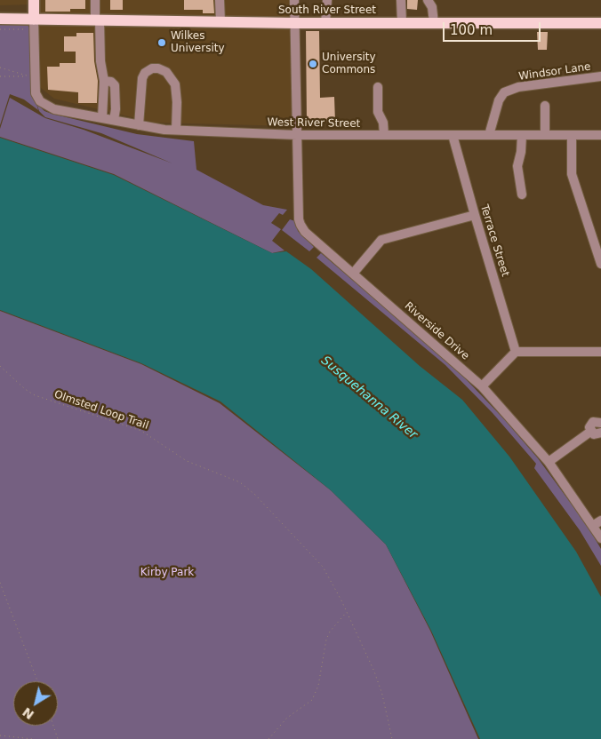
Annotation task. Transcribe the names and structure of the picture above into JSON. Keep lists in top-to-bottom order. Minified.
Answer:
{"streets":{"main road":["South River Street"],"street":["Windsor Lane","West River Street","Terrace Street","Riverside Drive"],"path":["Olmsted Loop Trail"]},"crossings":[["South River Street","West River Street"],["South River Street","Riverside Drive"],["Windsor Lane","West River Street"],["West River Street","Terrace Street"],["West River Street","Riverside Drive"]],"water":["Susquehanna River"],"parks":["Kirby Park"],"places":["Wilkes University","University Commons"],"scale_bar":"100 m","north":"bottom left"}
